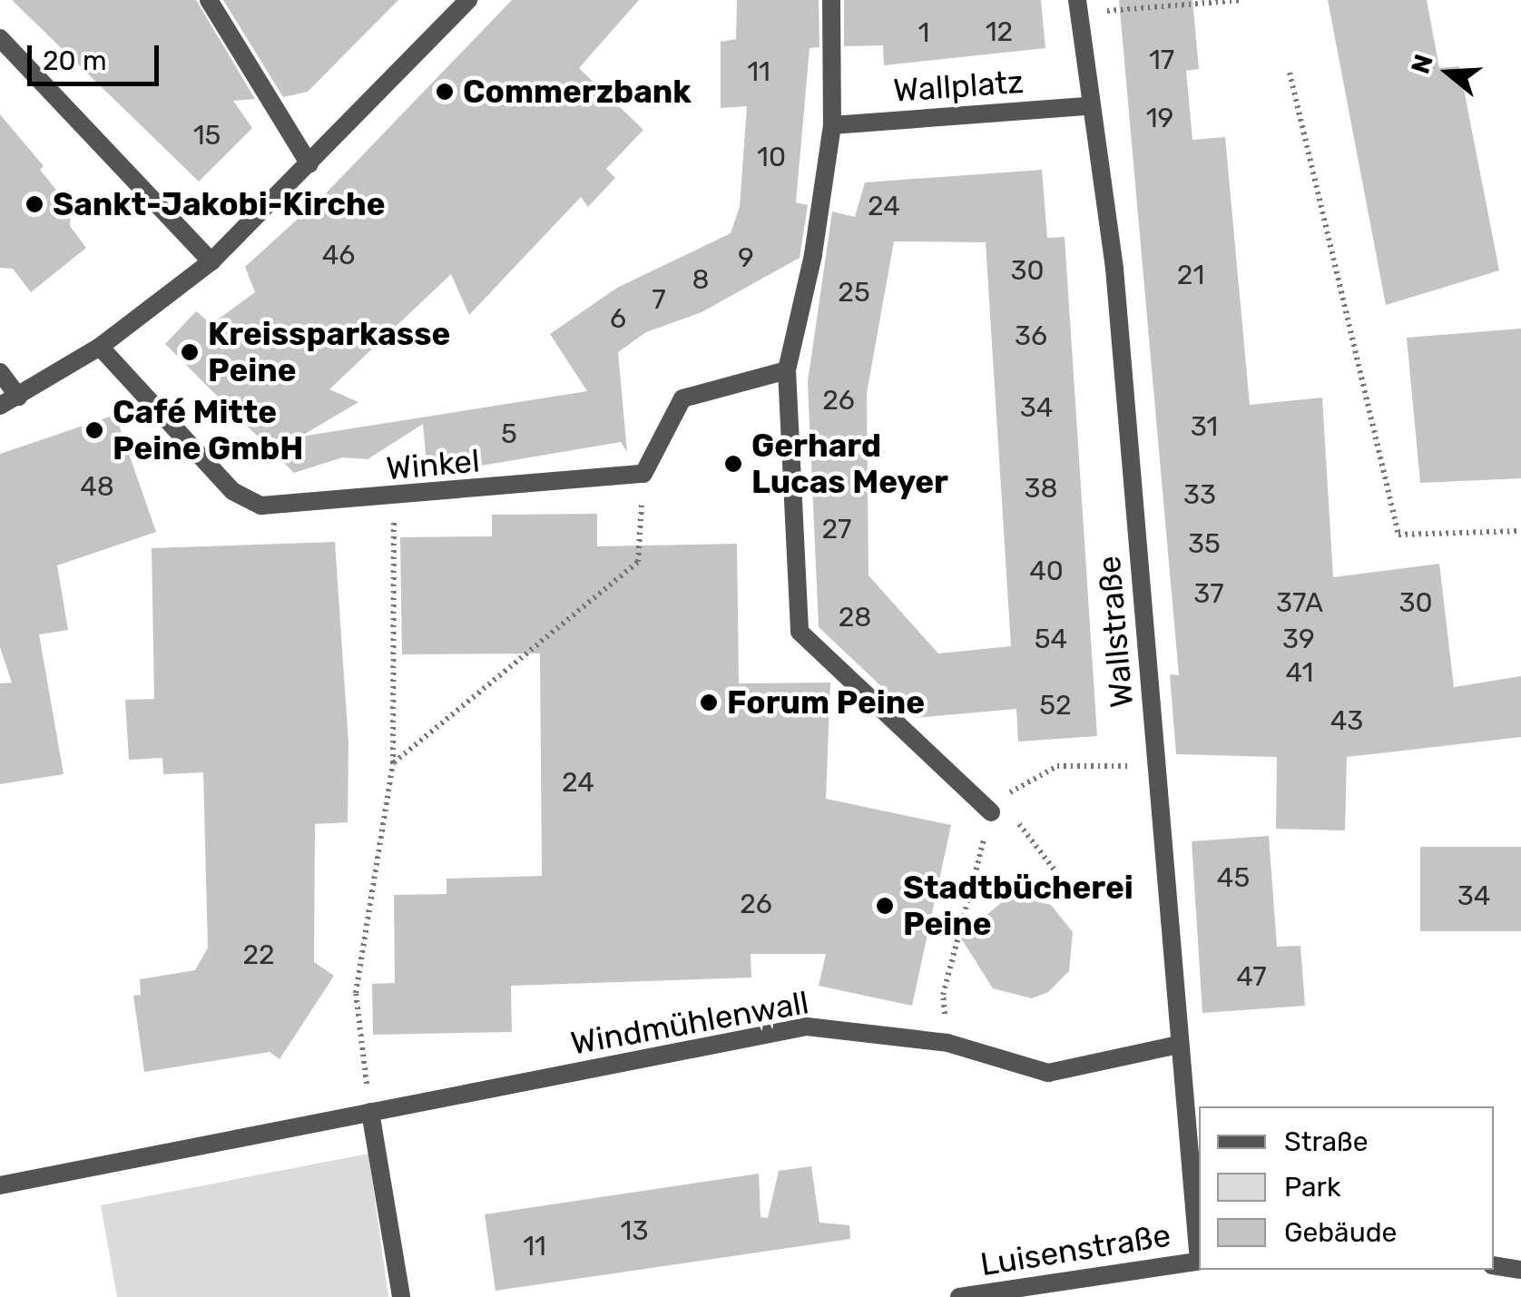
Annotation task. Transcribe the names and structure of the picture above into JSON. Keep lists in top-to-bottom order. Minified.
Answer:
{"streets":{"street":["Wallplatz","Winkel","Wallstraße","Windmühlenwall","Luisenstraße"]},"crossings":[["Wallplatz","Wallstraße"],["Wallstraße","Windmühlenwall"]],"places":["Commerzbank","Sankt-Jakobi-Kirche","Kreissparkasse Peine","Café Mitte Peine GmbH","Gerhard Lucas Meyer","Forum Peine","Stadtbücherei Peine"],"house_numbers":["12","1","17","11","19","15","10","24","46","9","30","21","8","25","7","6","36","26","34","31","5","48","38","33","27","35","40","37","37A","30","28","54","39","41","52","43","24","45","34","26","22","47","13","11"],"legend":["Straße","Park","Gebäude"],"scale_bar":"20 m","north":"left"}
